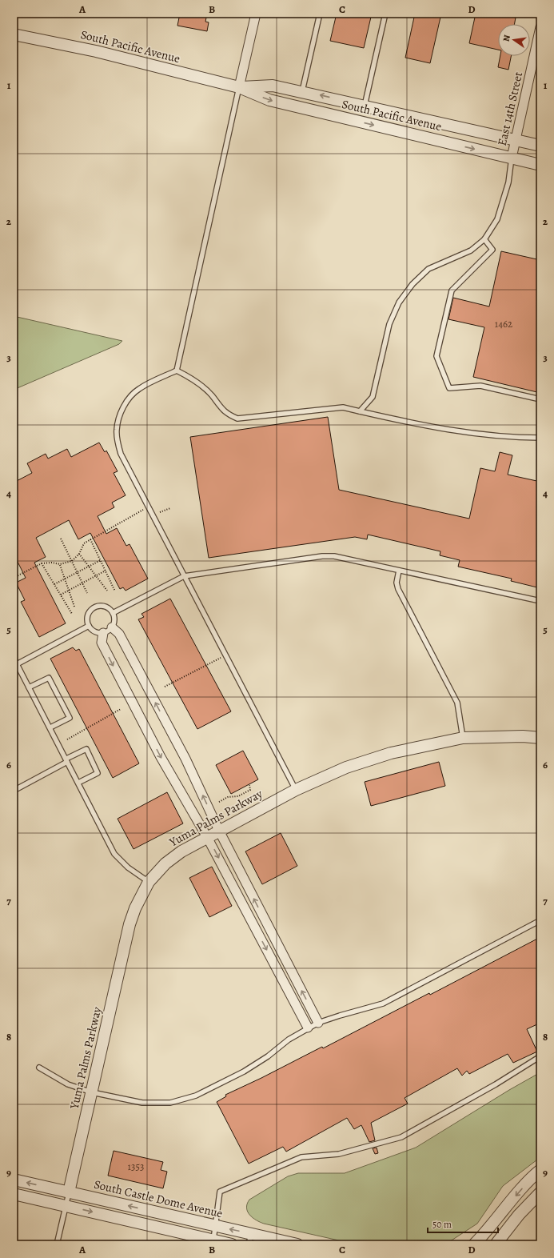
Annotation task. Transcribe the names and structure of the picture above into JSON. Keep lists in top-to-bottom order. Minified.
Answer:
{"streets":{"street":["South Pacific Avenue","East 14th Street","Yuma Palms Parkway","South Castle Dome Avenue"]},"crossings":[["South Pacific Avenue","East 14th Street"],["Yuma Palms Parkway","South Castle Dome Avenue"]],"house_numbers":["1462","1353"],"scale_bar":"50 m","north":"left","grid":{"columns":["A","B","C","D"],"rows":["1","2","3","4","5","6","7","8","9"]}}
